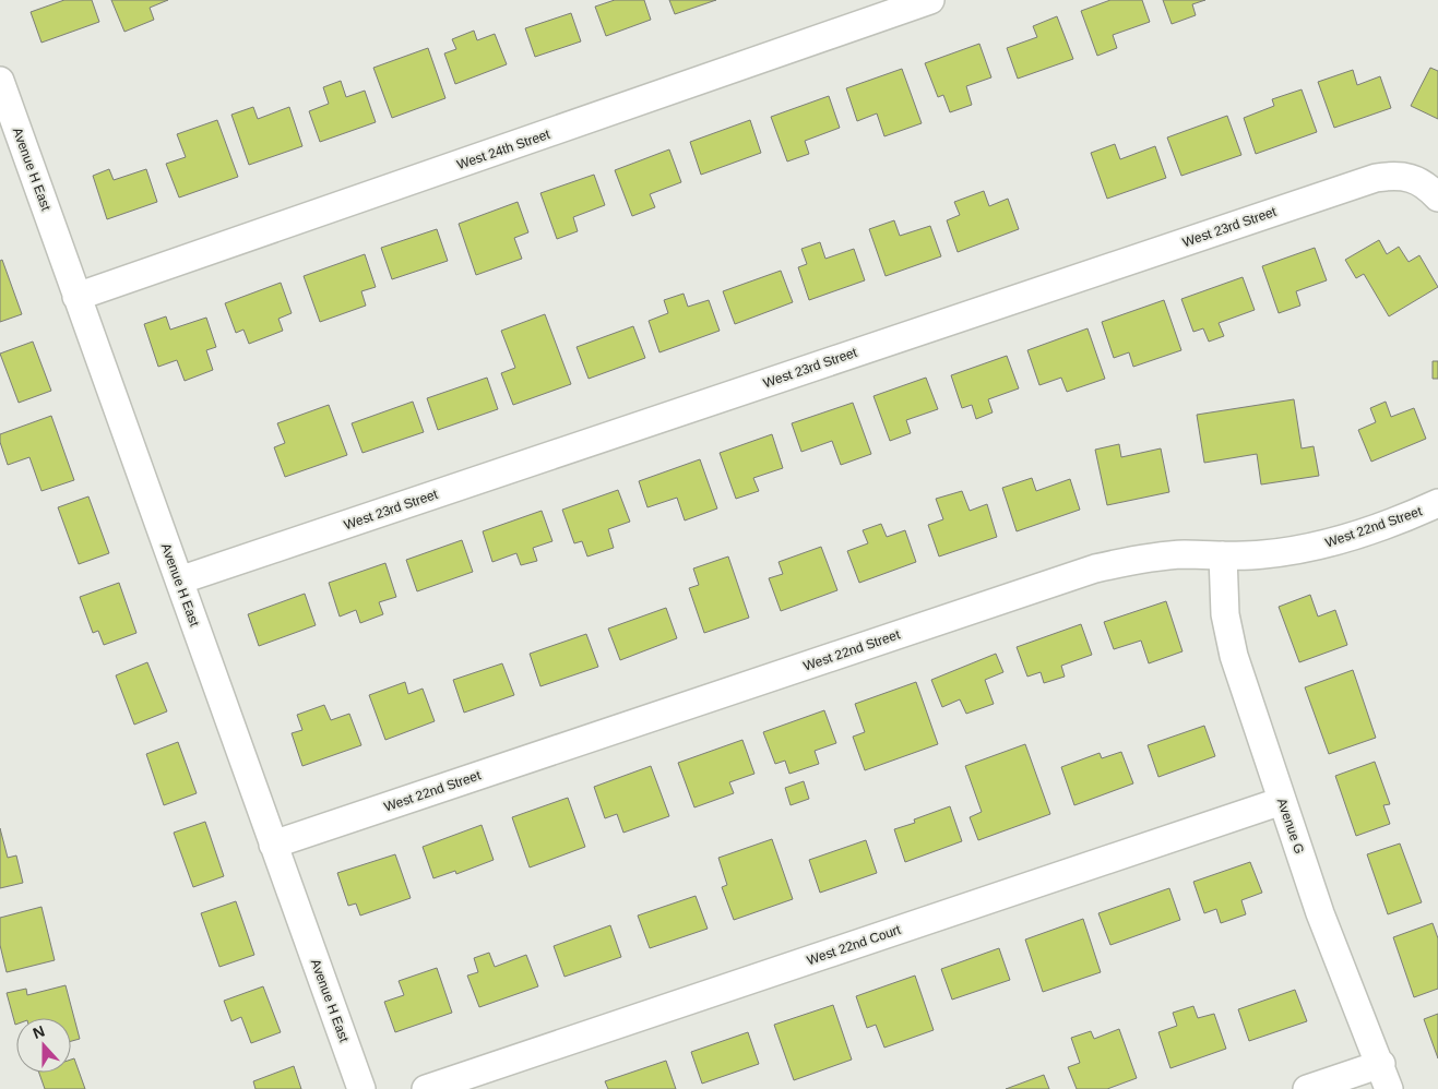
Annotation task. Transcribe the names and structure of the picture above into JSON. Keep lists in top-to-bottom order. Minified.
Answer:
{"streets":{"street":["West 24th Street","Avenue H East","West 23rd Street","West 22nd Street","Avenue G","West 22nd Court"]},"crossings":[["West 24th Street","Avenue H East"],["Avenue H East","West 23rd Street"],["Avenue H East","West 22nd Street"],["West 22nd Street","Avenue G"],["Avenue G","West 22nd Court"]],"north":"top"}
